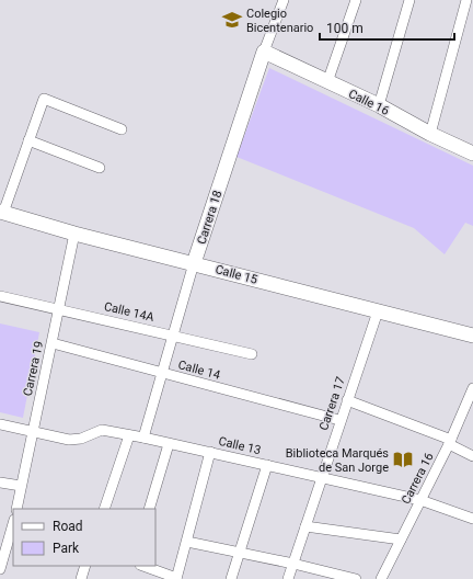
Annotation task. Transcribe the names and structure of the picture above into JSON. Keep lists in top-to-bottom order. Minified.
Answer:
{"streets":{"street":["Calle 16","Carrera 18","Calle 15","Calle 14A","Carrera 19","Calle 14","Carrera 17","Calle 13","Carrera 16"]},"crossings":[["Calle 16","Carrera 18"],["Carrera 18","Calle 15"],["Carrera 18","Calle 14A"],["Carrera 18","Calle 14"],["Carrera 18","Calle 13"],["Calle 15","Carrera 19"],["Calle 15","Carrera 17"],["Calle 14A","Carrera 19"],["Carrera 19","Calle 14"],["Carrera 19","Calle 13"],["Calle 14","Carrera 17"],["Carrera 17","Calle 13"],["Calle 13","Carrera 16"]],"places":{"school or university":["Colegio Bicentenario"],"library":["Biblioteca Marqués de San Jorge"]},"legend":["Road","Park"],"scale_bar":"100 m"}
